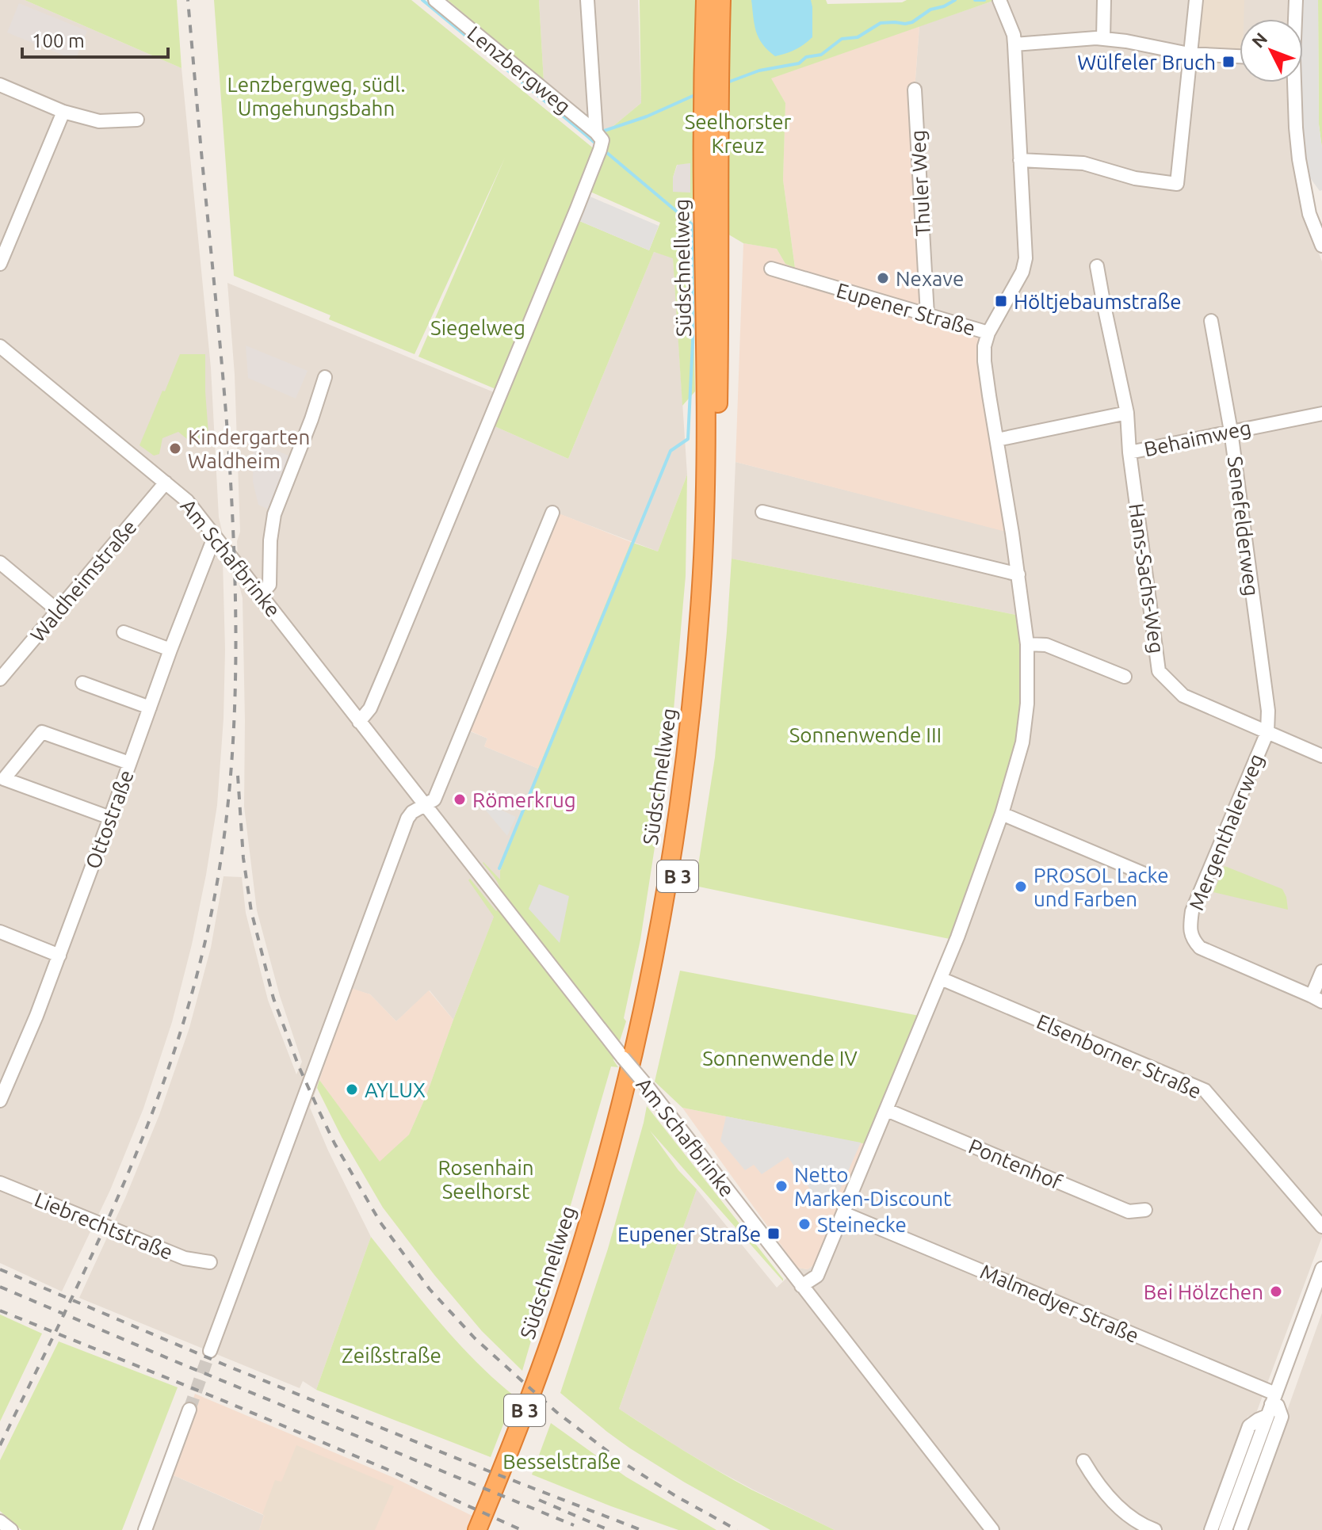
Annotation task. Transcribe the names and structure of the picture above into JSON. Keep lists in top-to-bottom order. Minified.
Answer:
{"streets":{"highway":["Südschnellweg","B 3"],"street":["Lenzbergweg","Thuler Weg","Eupener Straße","Behaimweg","Senefelderweg","Am Schafbrinke","Hans-Sachs-Weg","Waldheimstraße","Ottostraße","Mergenthalerweg","Elsenborner Straße","Pontenhof","Liebrechtstraße","Malmedyer Straße"]},"crossings":[["Thuler Weg","Eupener Straße"],["Eupener Straße","Behaimweg"],["Eupener Straße","Am Schafbrinke"],["Eupener Straße","Hans-Sachs-Weg"],["Eupener Straße","Elsenborner Straße"],["Eupener Straße","Pontenhof"],["Eupener Straße","Malmedyer Straße"],["Behaimweg","Senefelderweg"],["Behaimweg","Hans-Sachs-Weg"],["Senefelderweg","Hans-Sachs-Weg"],["Senefelderweg","Mergenthalerweg"],["Am Schafbrinke","Waldheimstraße"],["Am Schafbrinke","Ottostraße"],["Hans-Sachs-Weg","Mergenthalerweg"]],"parks":["Lenzbergweg, südl. Umgehungsbahn","Seelhorster Kreuz","Siegelweg","Sonnenwende III","Sonnenwende IV","Rosenhain Seelhorst","Zeißstraße","Besselstraße"],"places":{"transit":["Wülfeler Bruch","Höltjebaumstraße","Eupener Straße"],"other":["Nexave","Kindergarten Waldheim","Römerkrug","PROSOL Lacke und Farben","AYLUX","Netto Marken-Discount","Steinecke","Bei Hölzchen"]},"scale_bar":"100 m","north":"top left"}
